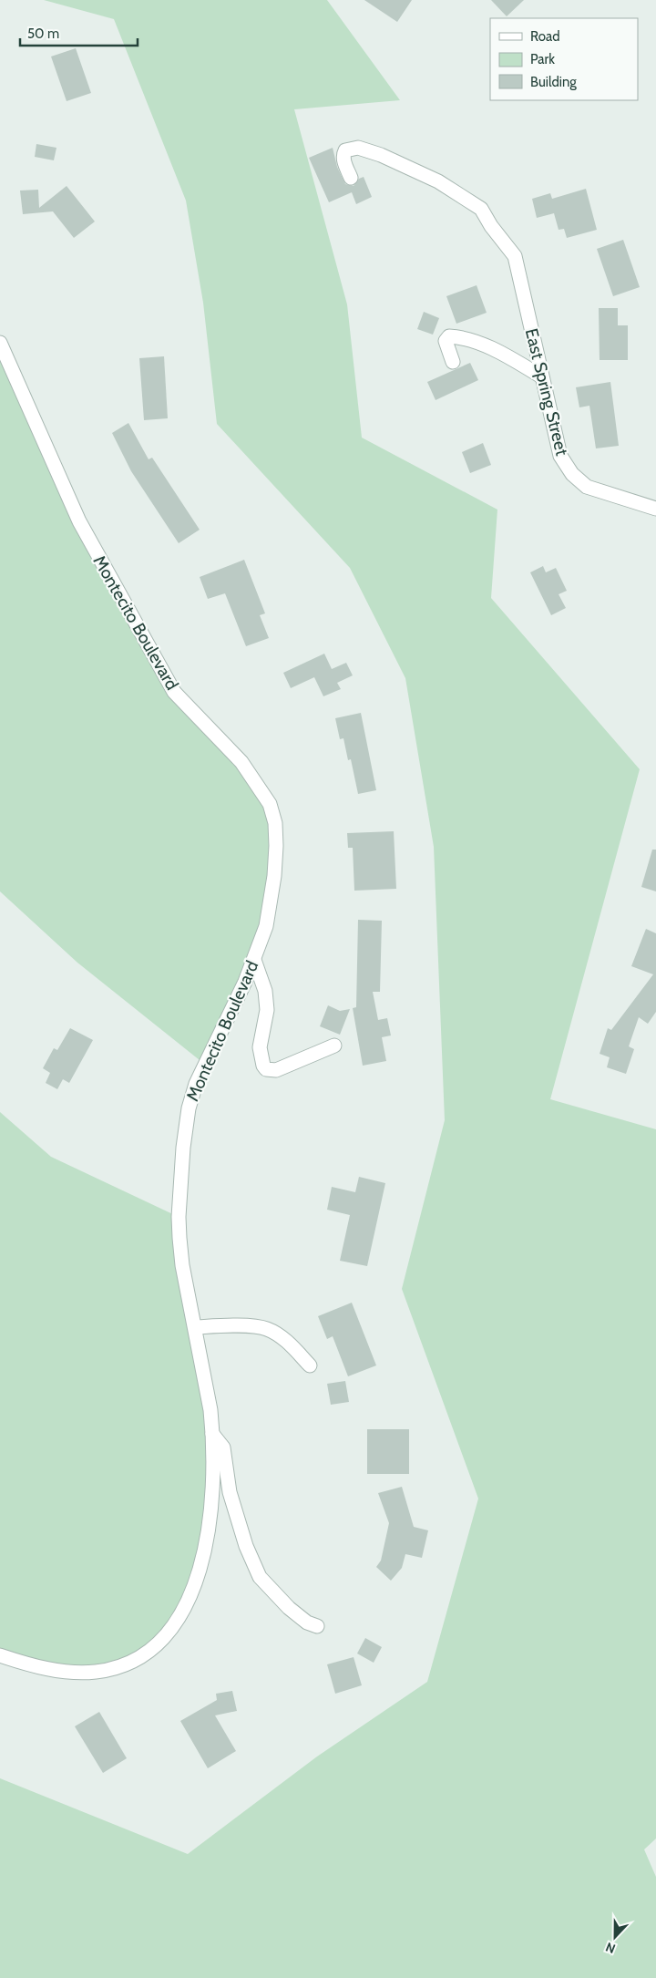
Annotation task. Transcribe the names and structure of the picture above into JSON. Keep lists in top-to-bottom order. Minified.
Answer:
{"streets":{"street":["East Spring Street","Montecito Boulevard"]},"legend":["Road","Park","Building"],"scale_bar":"50 m","north":"bottom"}
